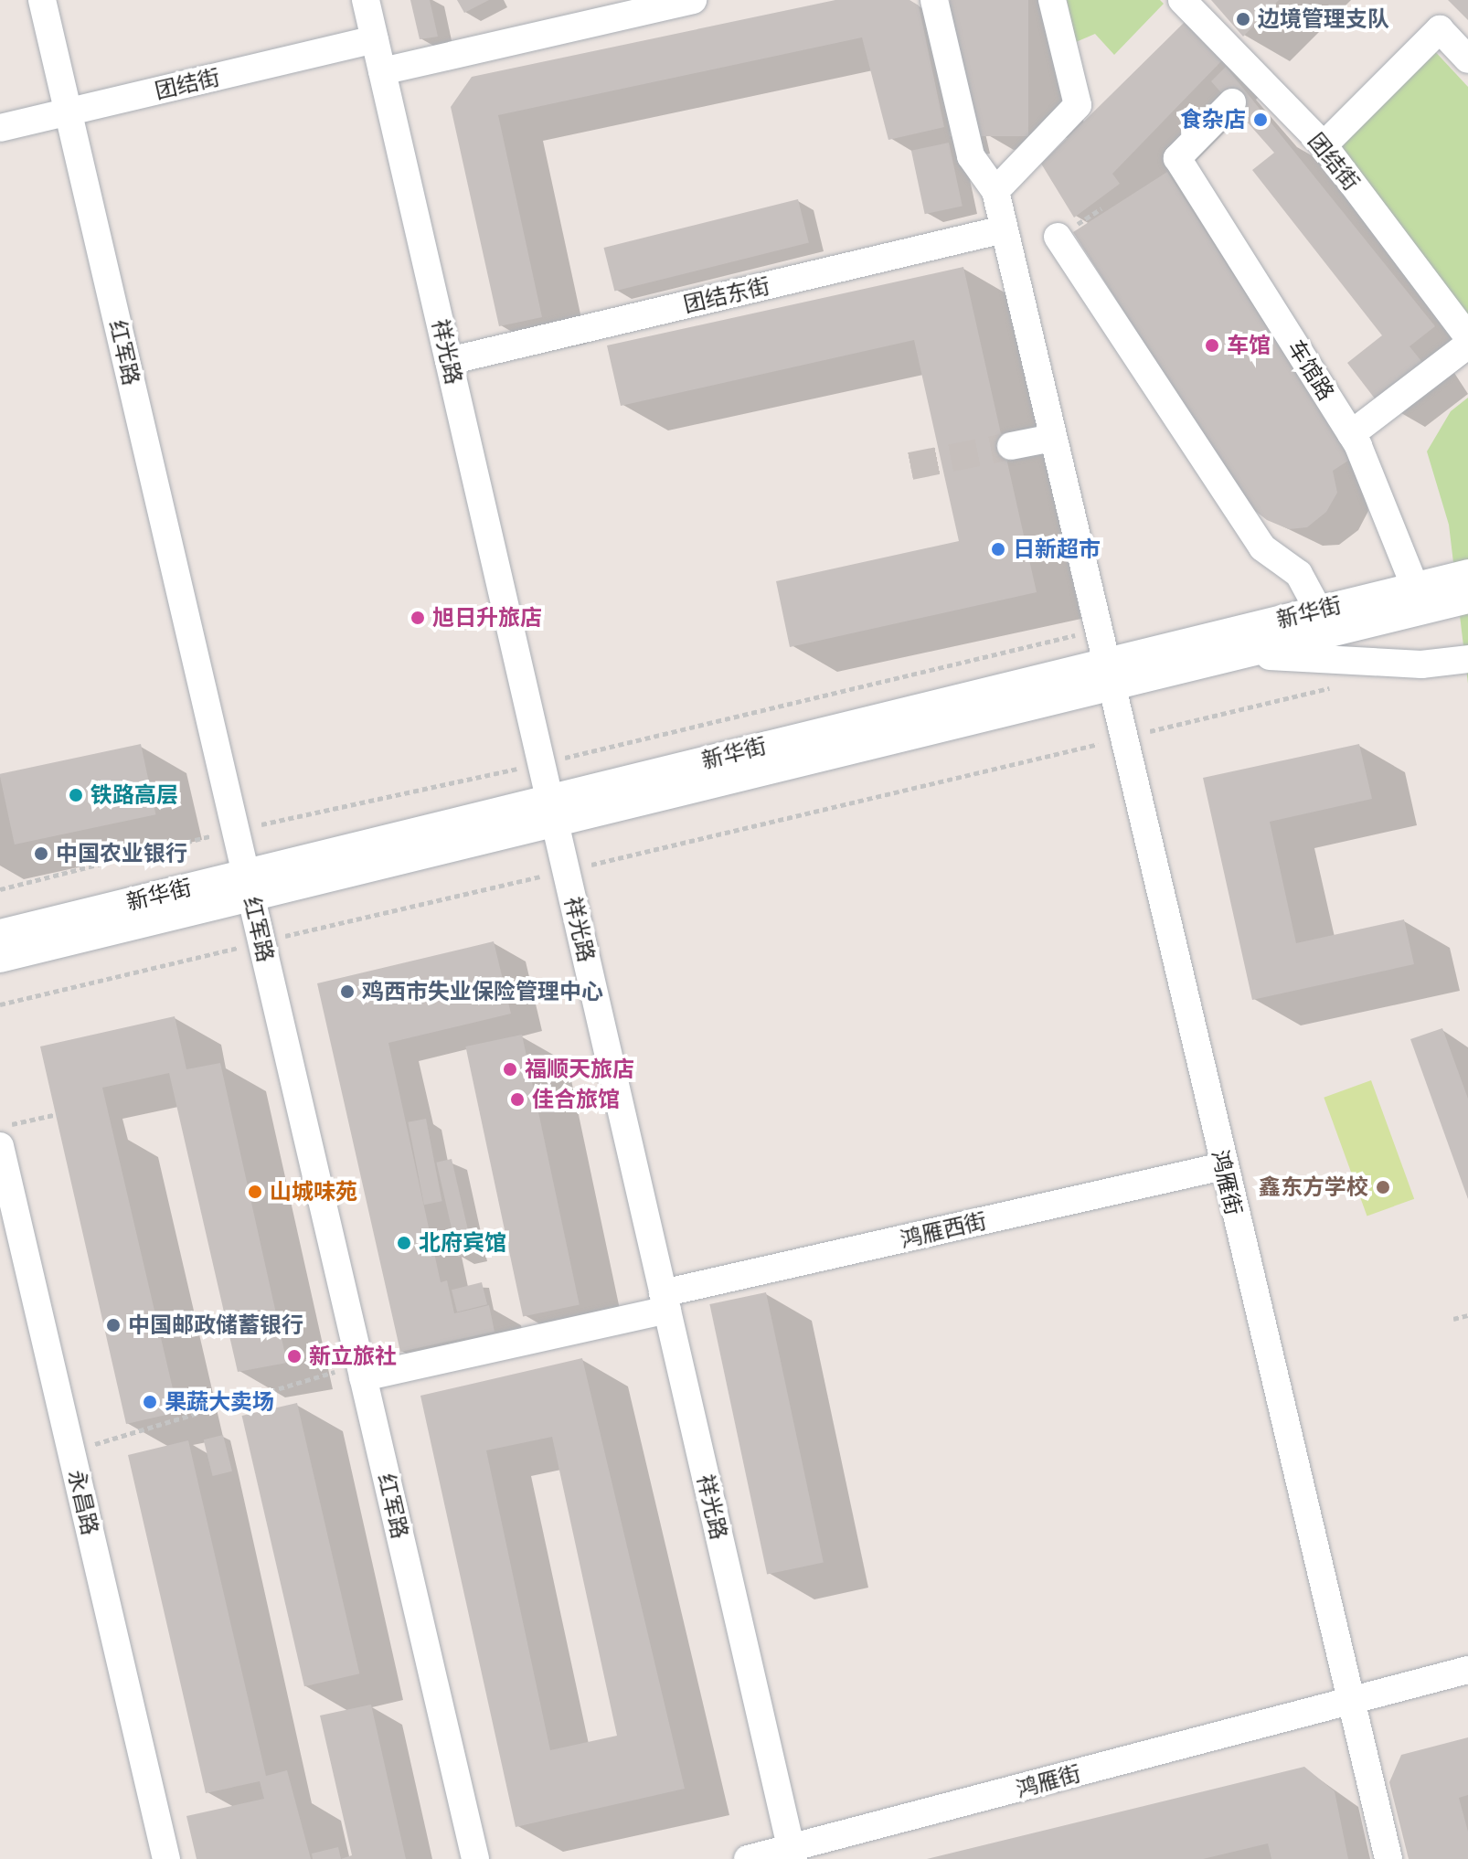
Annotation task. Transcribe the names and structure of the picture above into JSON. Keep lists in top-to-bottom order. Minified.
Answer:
{"streets":{"street":["团结街","团结东街","祥光路","红军路","车馆路","新华街","鸿雁街","鸿雁西街","永昌路"]},"crossings":[["团结街","祥光路"],["团结街","红军路"],["团结东街","祥光路"],["团结东街","鸿雁街"],["祥光路","新华街"],["祥光路","鸿雁街"],["祥光路","鸿雁西街"],["红军路","新华街"],["红军路","鸿雁西街"],["车馆路","新华街"],["新华街","鸿雁街"],["鸿雁街","鸿雁西街"]],"places":["边境管理支队","食杂店","车馆","日新超市","旭日升旅店","铁路高层","中国农业银行","鸡西市失业保险管理中心","福顺天旅店","佳合旅馆","鑫东方学校","山城味苑","北府宾馆","中国邮政储蓄银行","新立旅社","果蔬大卖场"]}
